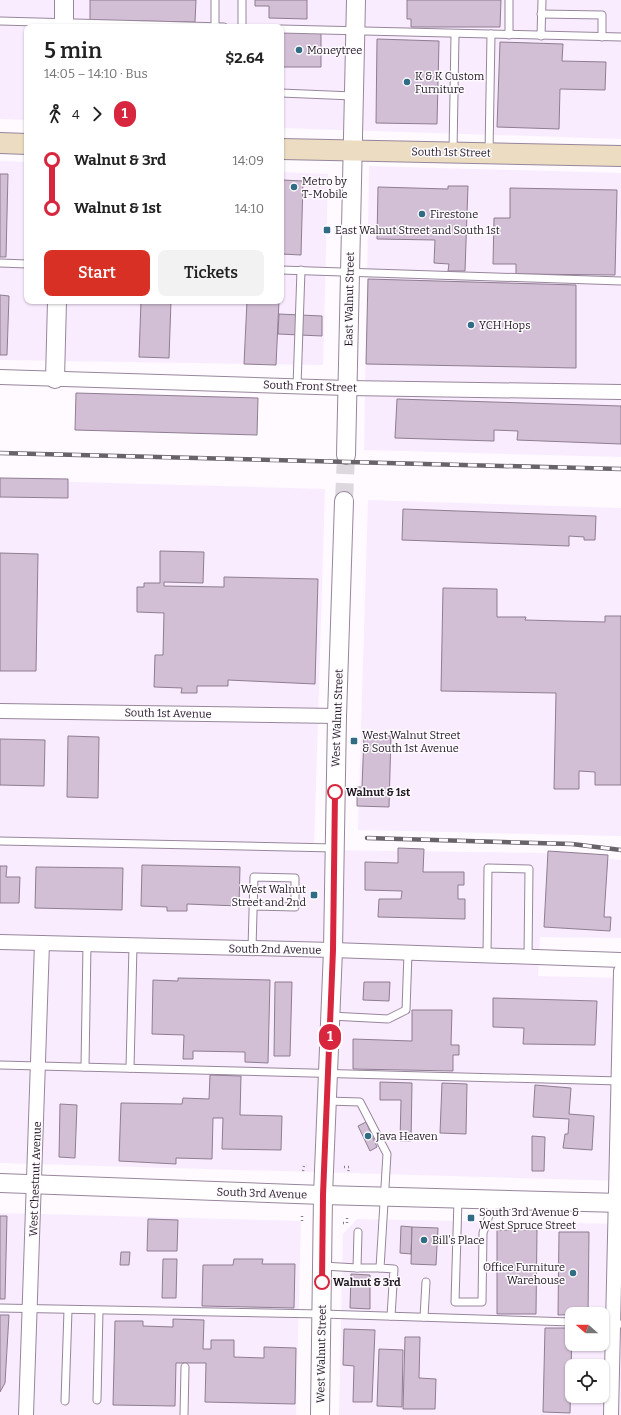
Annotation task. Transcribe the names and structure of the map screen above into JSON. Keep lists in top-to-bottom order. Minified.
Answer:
{"streets":{"main road":["South 1st Street"],"street":["East Walnut Street","South Front Street","South 1st Avenue","West Walnut Street","South 2nd Avenue","West Chestnut Avenue","South 3rd Avenue"]},"crossings":[["South 1st Street","East Walnut Street"],["East Walnut Street","South Front Street"],["South 1st Avenue","West Walnut Street"],["West Walnut Street","South 2nd Avenue"],["West Walnut Street","South 3rd Avenue"],["South 2nd Avenue","West Chestnut Avenue"],["West Chestnut Avenue","South 3rd Avenue"]],"places":{"other":["Moneytree","K & K Custom Furniture","Metro by T-Mobile","Firestone","YCH Hops","Walnut & 1st","Java Heaven","Bill's Place","Office Furniture Warehouse","Walnut & 3rd"],"transit":["East Walnut Street and South 1st","West Walnut Street & South 1st Avenue","West Walnut Street and 2nd","South 3rd Avenue & West Spruce Street"]},"lines":["bus line 1"],"north":"left","page":{"on_map":"1","heading":["5 min","14:05 – 14:10 · Bus","$2.64"],"legs":["4","1"],"list":[{"name":"Walnut & 3rd","value":"14:09"},{"name":"Walnut & 1st","value":"14:10"}],"buttons":["Start","Tickets"]}}
